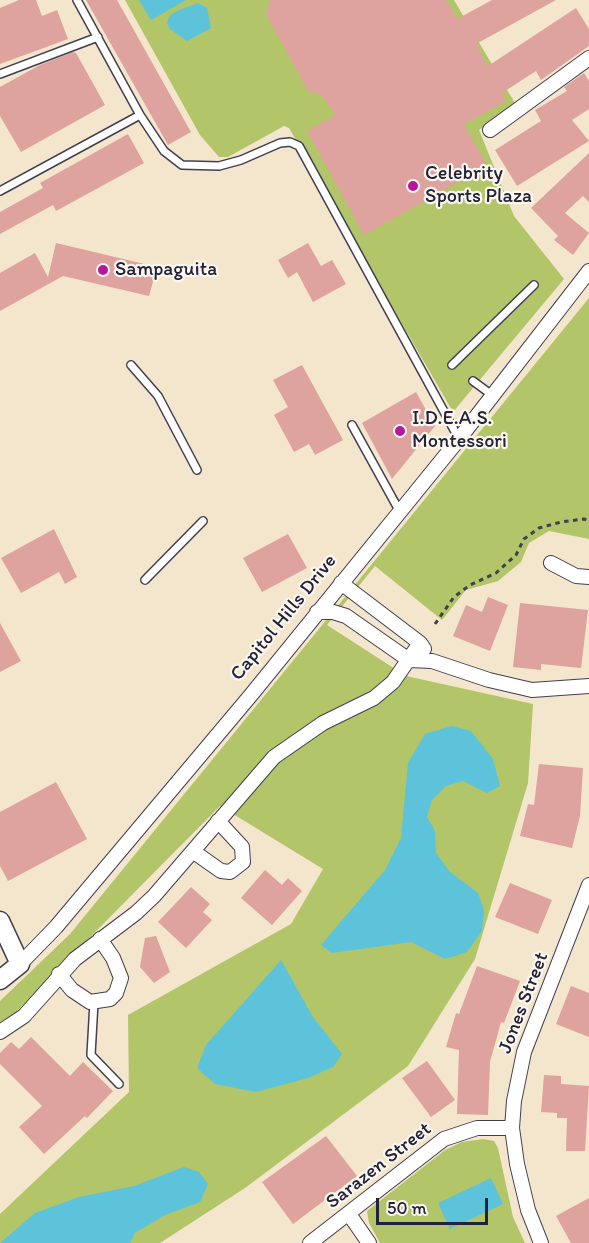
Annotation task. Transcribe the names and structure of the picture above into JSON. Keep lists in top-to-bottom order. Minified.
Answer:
{"streets":{"street":["Capitol Hills Drive","Jones Street","Sarazen Street"]},"crossings":[["Jones Street","Sarazen Street"]],"places":["Celebrity Sports Plaza","Sampaguita","I.D.E.A.S. Montessori"],"scale_bar":"50 m"}
